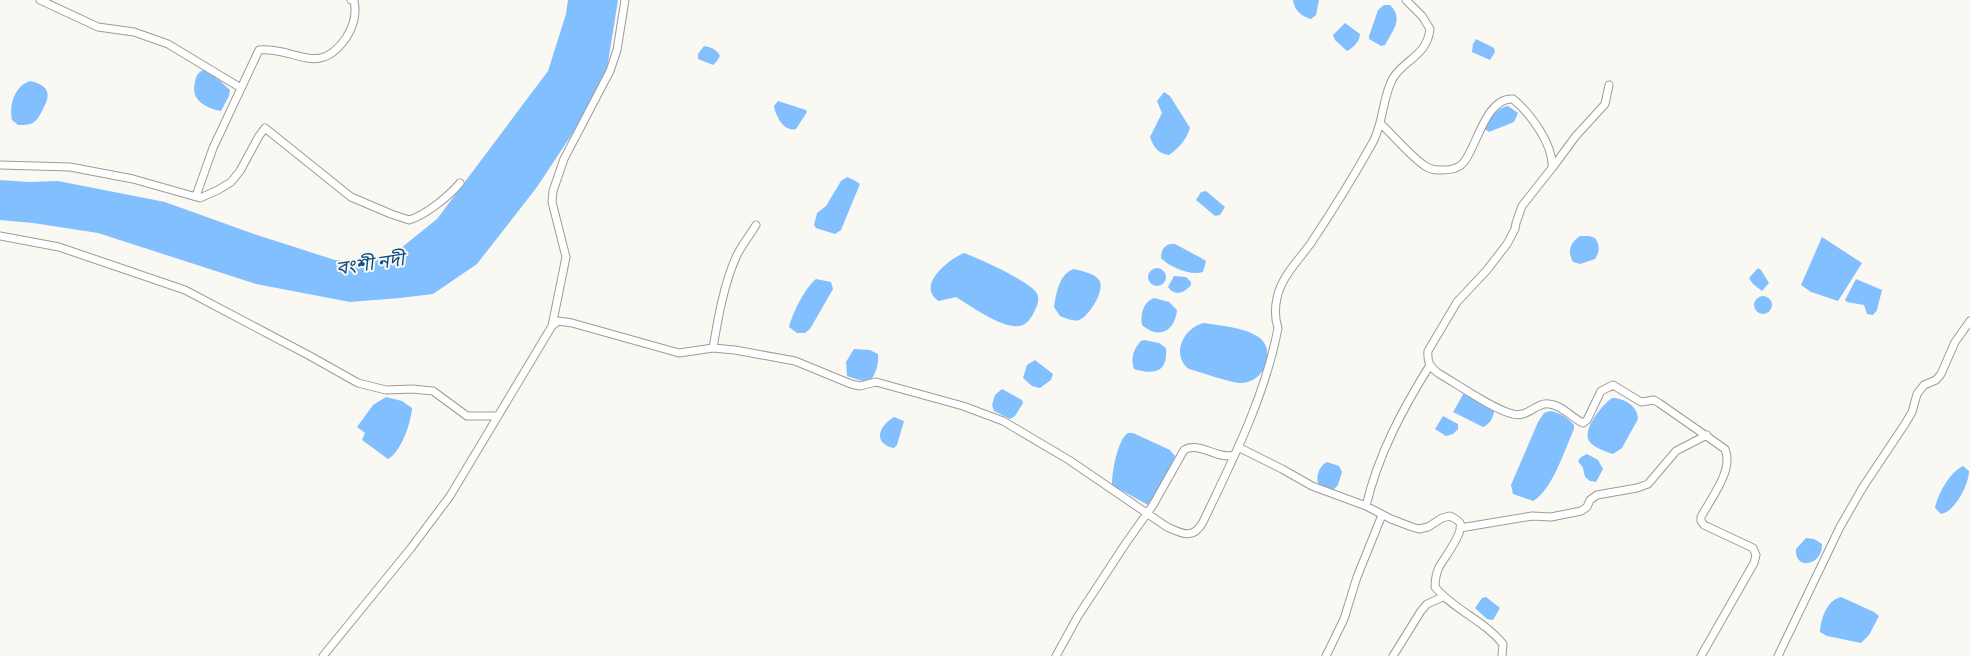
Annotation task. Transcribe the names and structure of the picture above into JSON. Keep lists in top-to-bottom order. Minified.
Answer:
{"water":["বংশী নদী"]}
